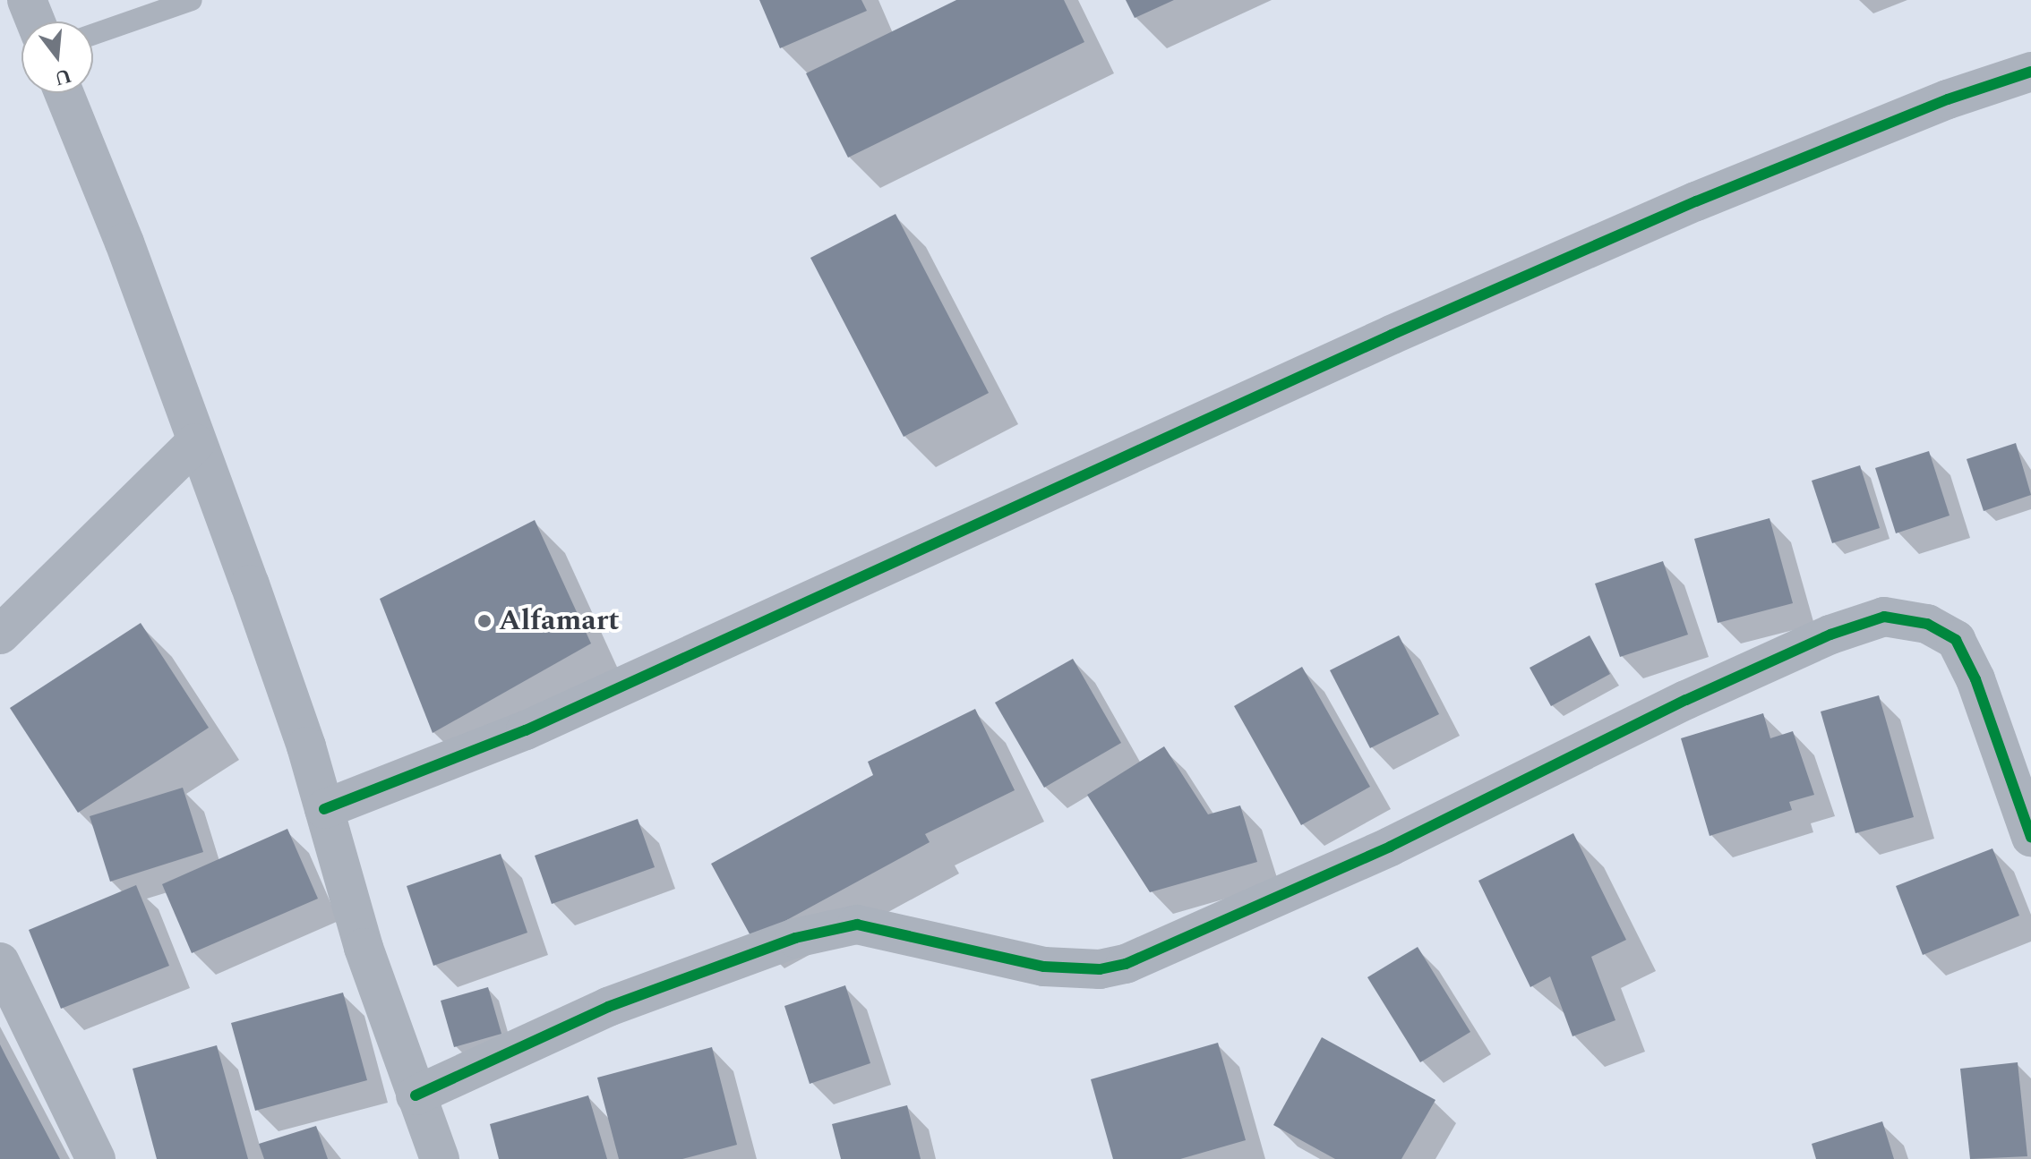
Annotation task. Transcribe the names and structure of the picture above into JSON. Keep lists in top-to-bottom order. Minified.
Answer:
{"places":["Alfamart"],"north":"bottom"}
